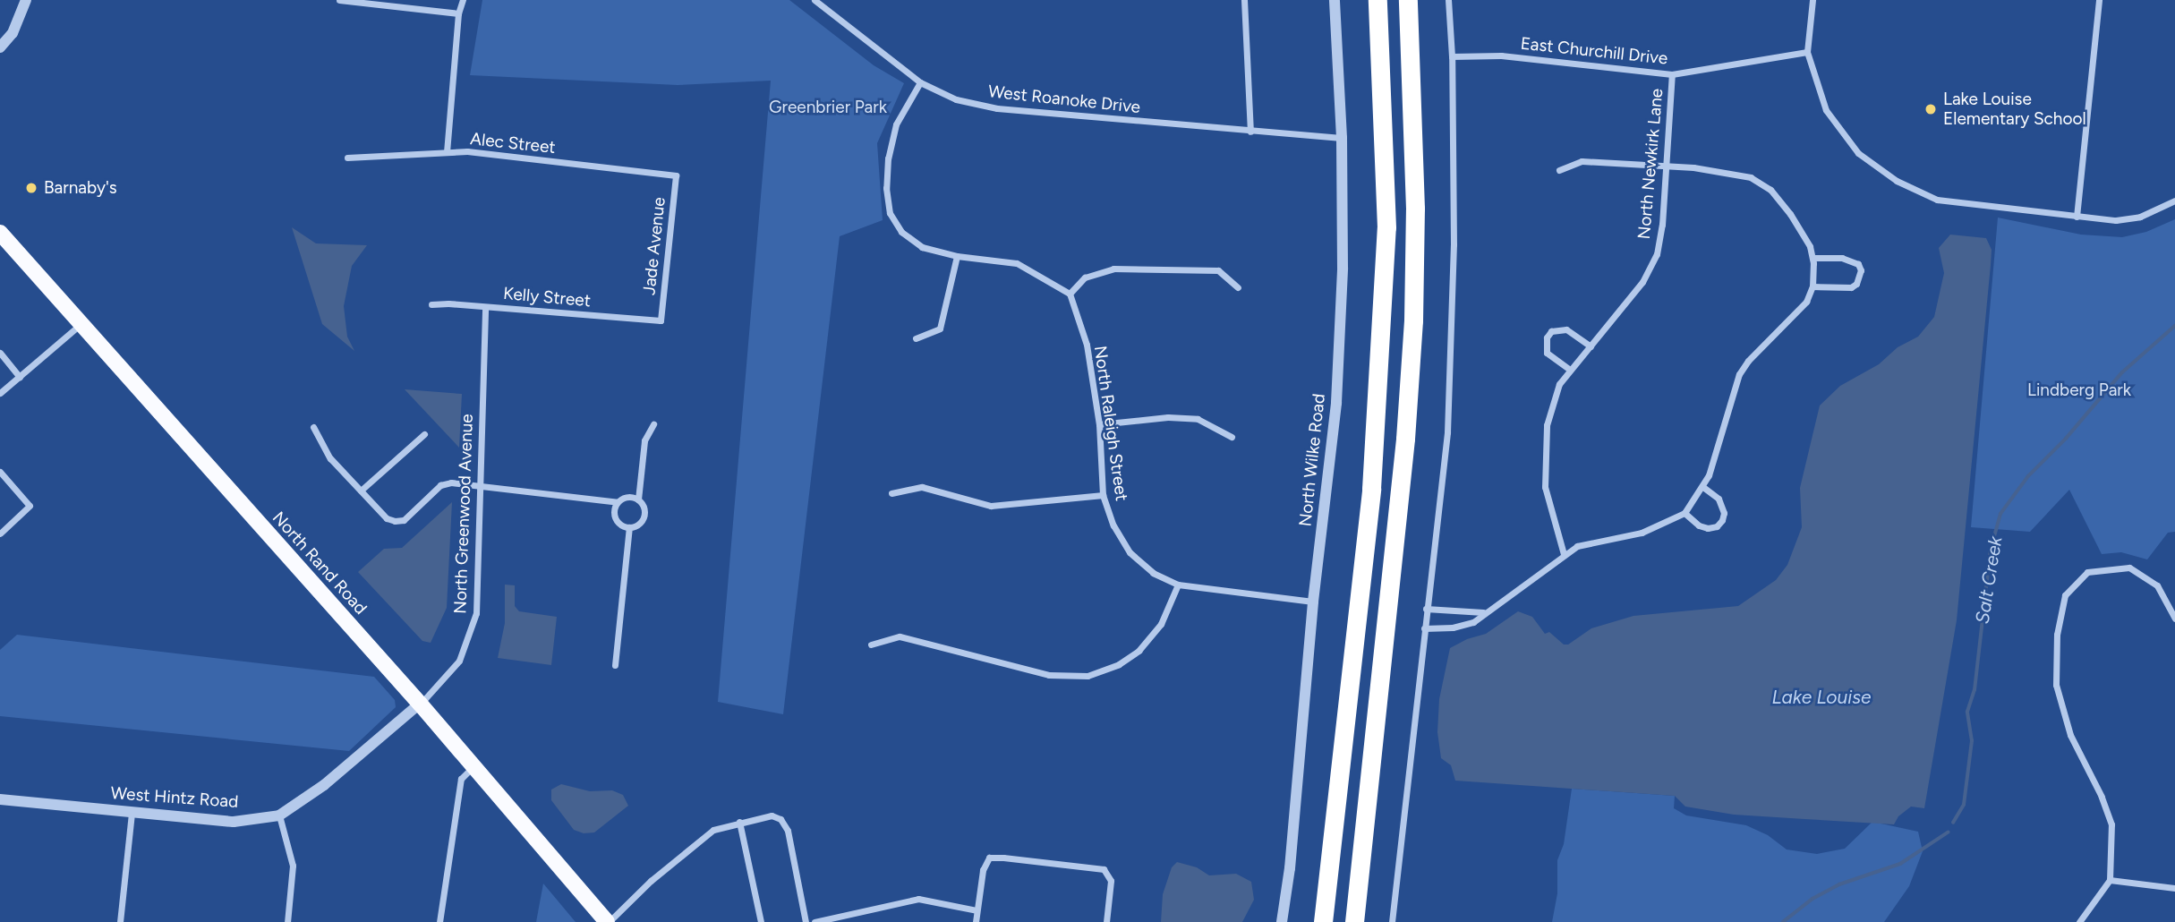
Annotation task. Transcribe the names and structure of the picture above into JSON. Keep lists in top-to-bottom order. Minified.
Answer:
{"streets":{"main road":["North Rand Road"],"street":["East Churchill Drive","West Roanoke Drive","Alec Street","North Newkirk Lane","Jade Avenue","Kelly Street","North Raleigh Street","North Wilke Road","North Greenwood Avenue","West Hintz Road"]},"crossings":[["East Churchill Drive","North Newkirk Lane"],["West Roanoke Drive","North Wilke Road"],["Alec Street","Jade Avenue"],["Jade Avenue","Kelly Street"],["Kelly Street","North Greenwood Avenue"],["North Raleigh Street","North Wilke Road"],["North Greenwood Avenue","North Rand Road"],["North Greenwood Avenue","West Hintz Road"],["North Rand Road","West Hintz Road"]],"water":["Salt Creek","Lake Louise"],"parks":["Greenbrier Park","Lindberg Park"],"places":["Lake Louise Elementary School","Barnaby's"]}
